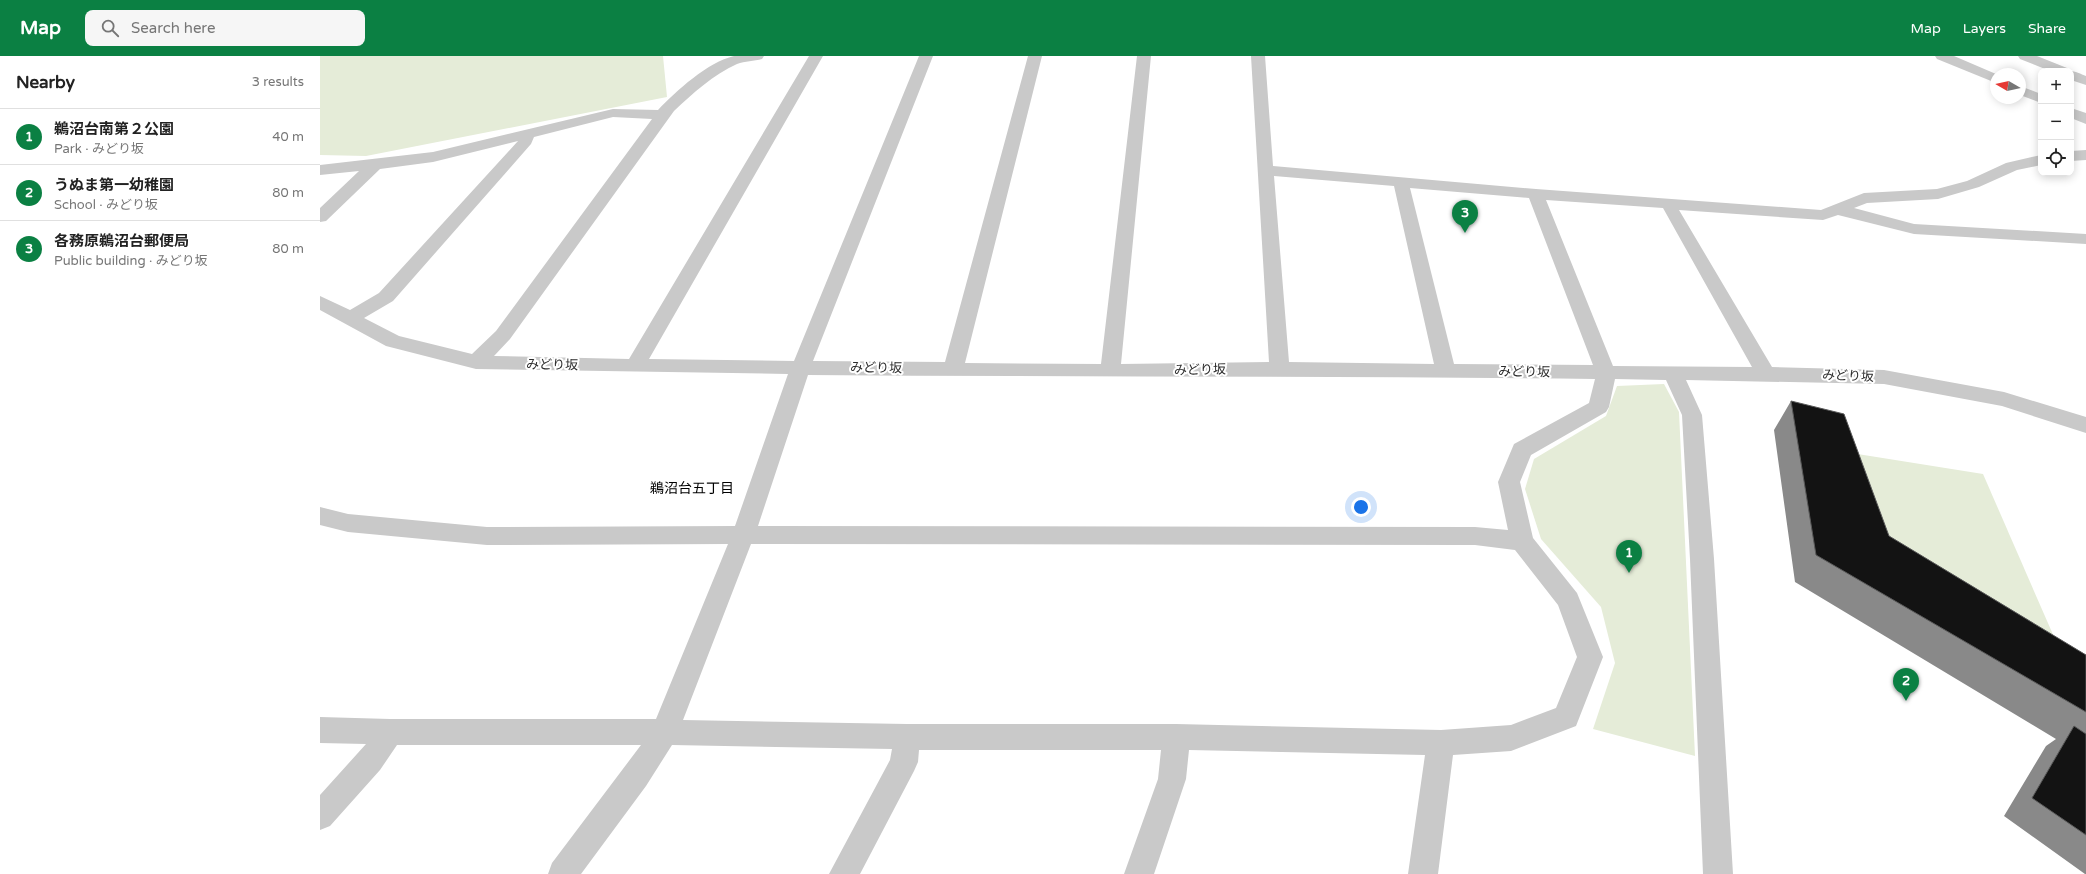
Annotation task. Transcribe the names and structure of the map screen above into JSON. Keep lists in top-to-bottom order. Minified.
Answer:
{"streets":{"street":["みどり坂"]},"districts":["鵜沼台五丁目"],"north":"left","page":{"header":"Map","search":"Search here","nav":["Map","Layers","Share"],"heading":["Nearby","3 results"],"map_buttons":["+","−"],"list":[{"mark":"1","name":"鵜沼台南第２公園","note":"Park · みどり坂","value":"40 m"},{"mark":"2","name":"うぬま第一幼稚園","note":"School · みどり坂","value":"80 m"},{"mark":"3","name":"各務原鵜沼台郵便局","note":"Public building · みどり坂","value":"80 m"}],"pins":["3","1","2"]}}
